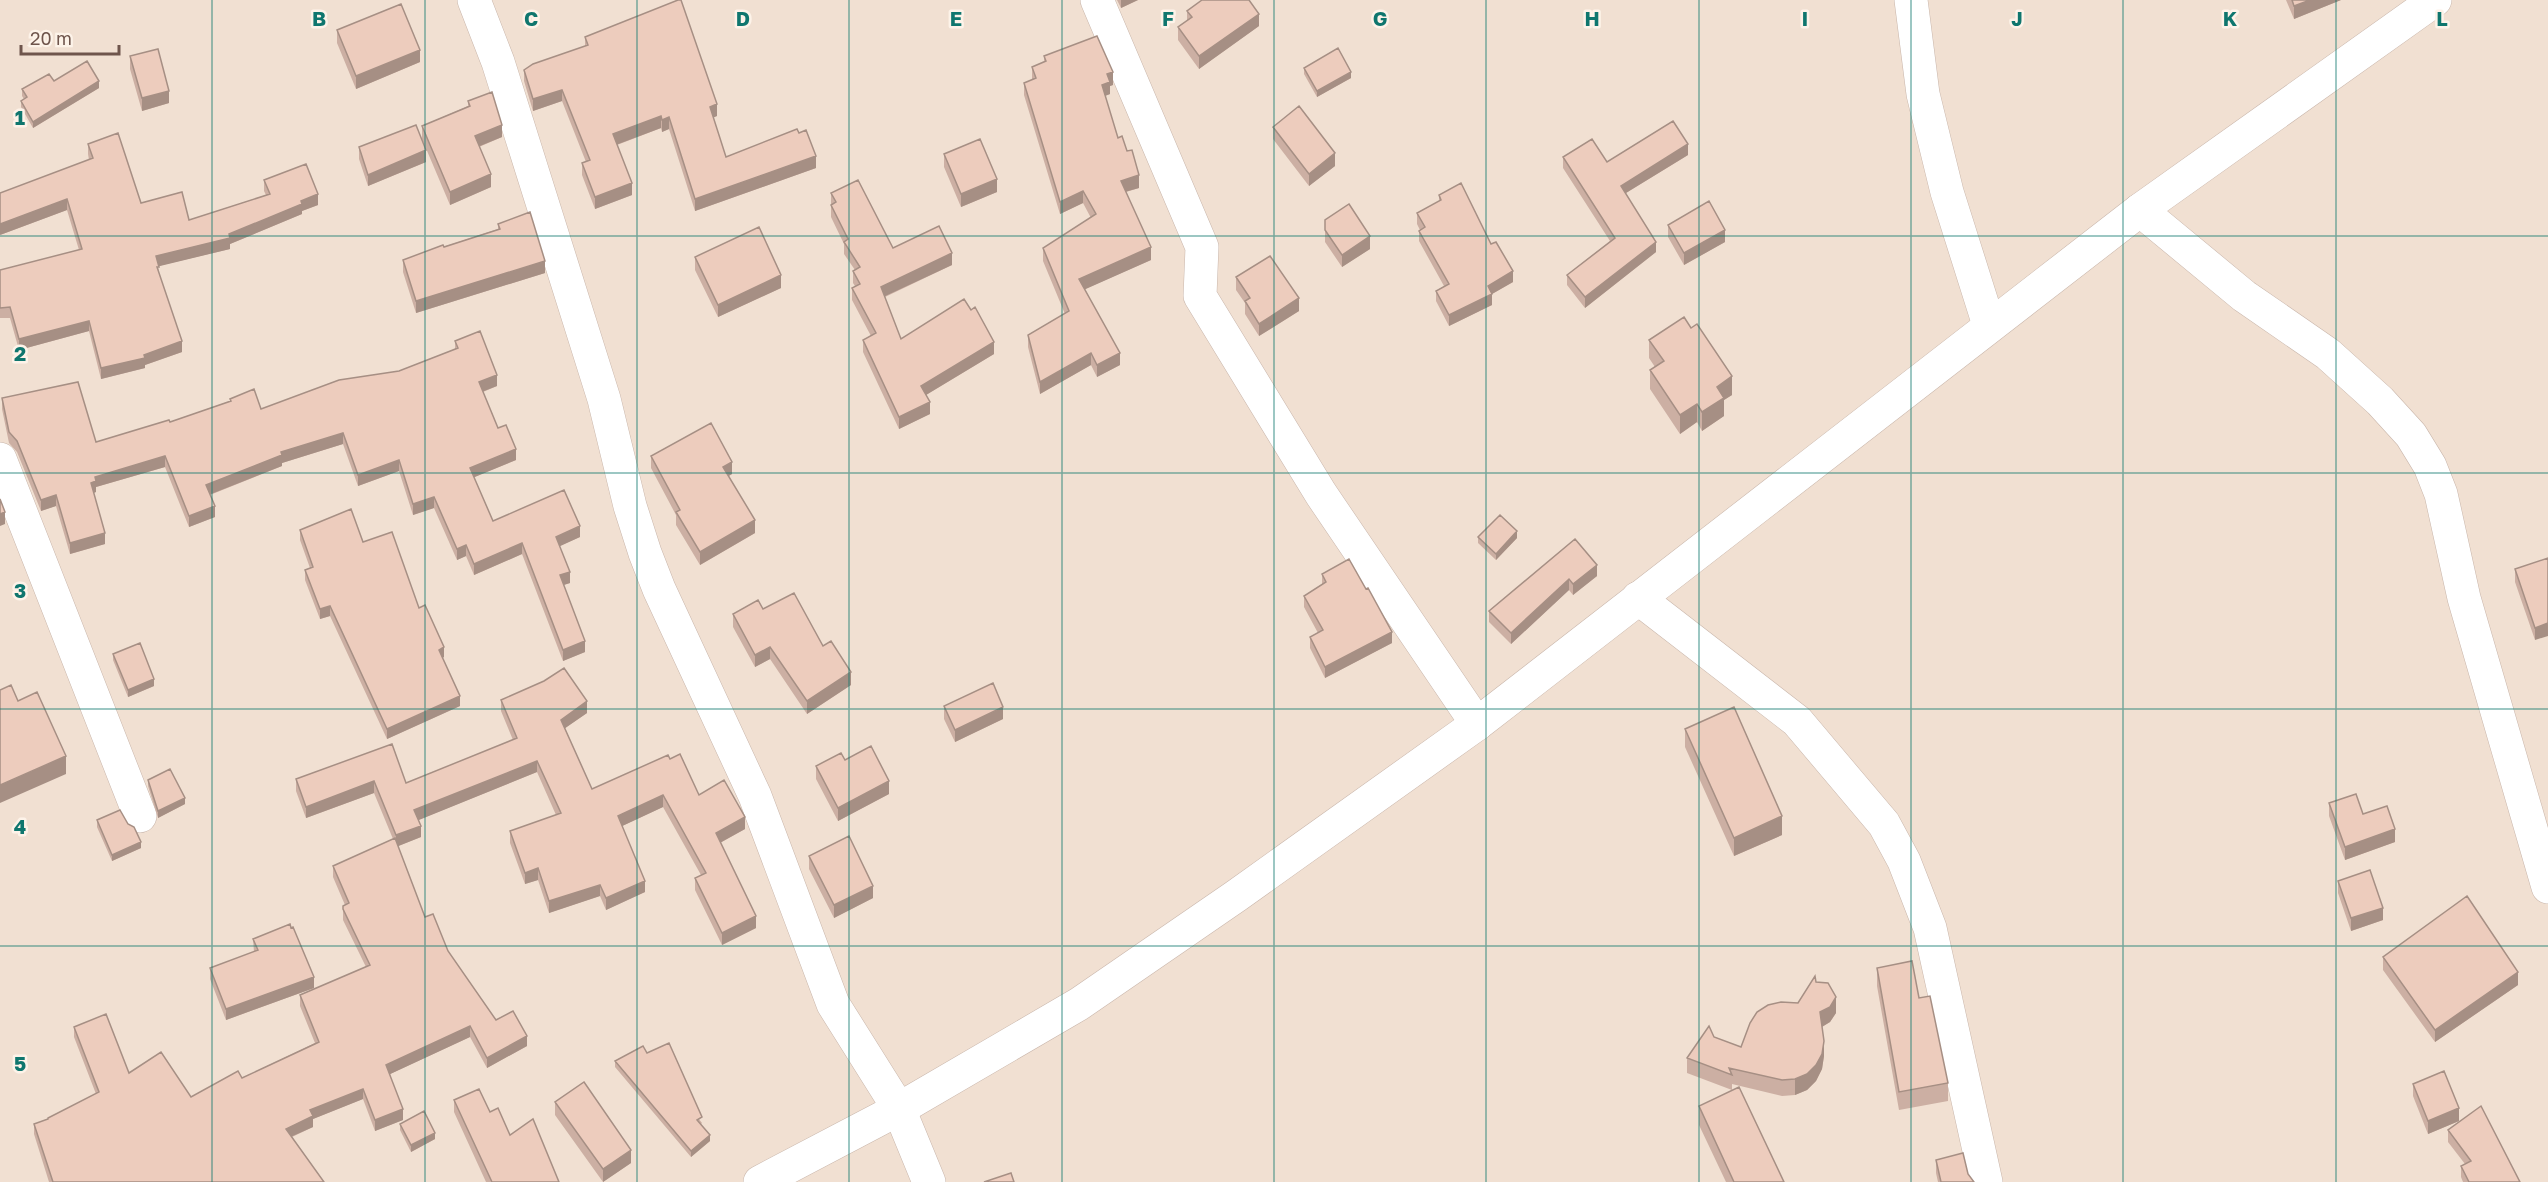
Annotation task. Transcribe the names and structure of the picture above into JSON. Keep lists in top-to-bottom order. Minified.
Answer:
{"scale_bar":"20 m","grid":{"columns":["B","C","D","E","F","G","H","I","J","K","L"],"rows":["1","2","3","4","5"]}}
